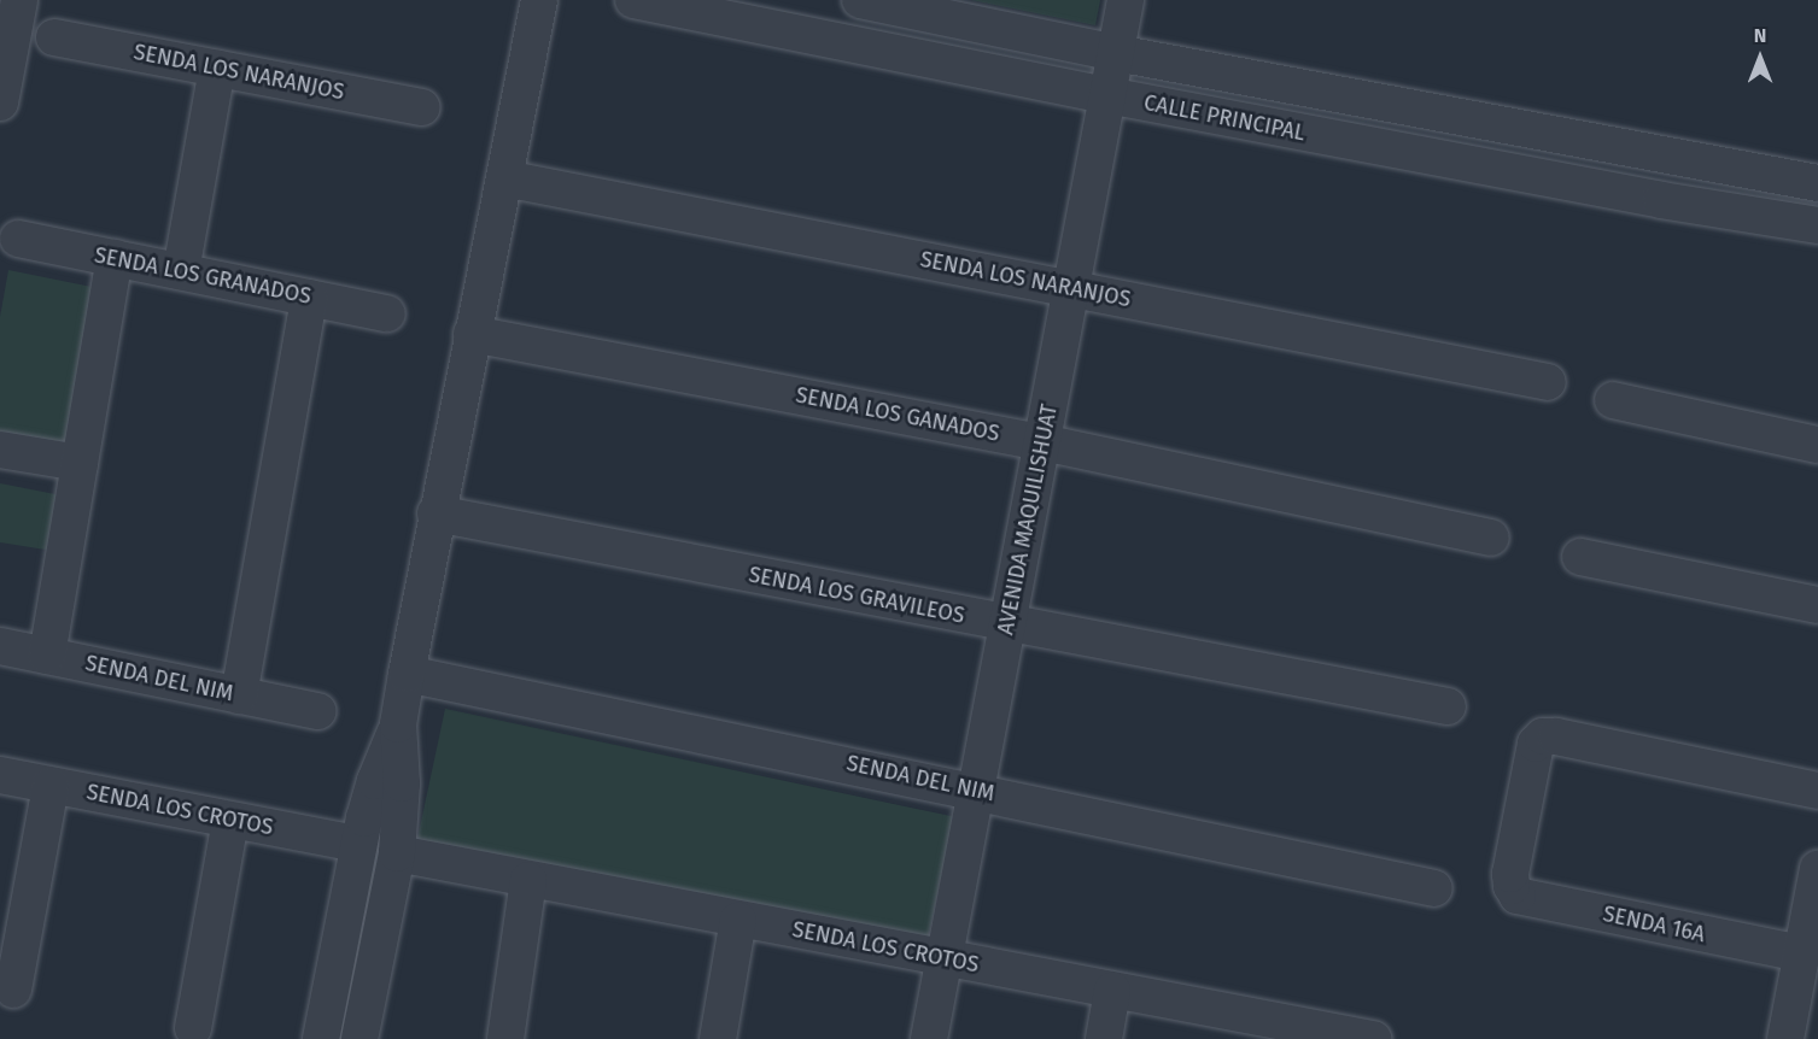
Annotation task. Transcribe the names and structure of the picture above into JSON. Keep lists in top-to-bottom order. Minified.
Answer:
{"streets":{"street":["SENDA LOS NARANJOS","CALLE PRINCIPAL","SENDA LOS GRANADOS","SENDA LOS GANADOS","AVENIDA MAQUILISHUAT","SENDA LOS GRAVILEOS","SENDA DEL NIM","SENDA LOS CROTOS","SENDA 16A"]},"crossings":[["SENDA LOS NARANJOS","AVENIDA MAQUILISHUAT"],["CALLE PRINCIPAL","AVENIDA MAQUILISHUAT"],["SENDA LOS GANADOS","AVENIDA MAQUILISHUAT"],["AVENIDA MAQUILISHUAT","SENDA LOS GRAVILEOS"],["AVENIDA MAQUILISHUAT","SENDA DEL NIM"],["AVENIDA MAQUILISHUAT","SENDA LOS CROTOS"]],"north":"top"}
